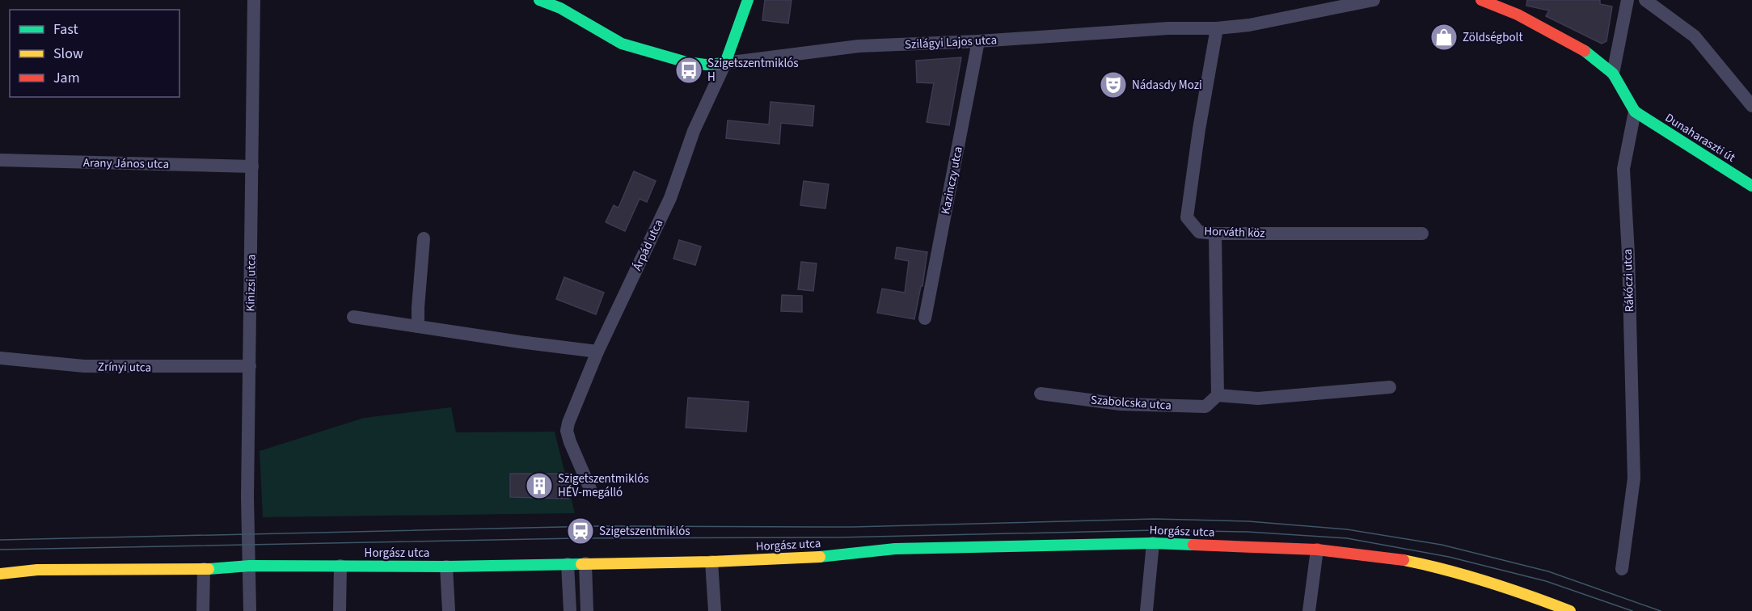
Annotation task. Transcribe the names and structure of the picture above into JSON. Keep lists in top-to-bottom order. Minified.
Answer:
{"streets":{"street":["Szilágyi Lajos utca","Dunaharaszti út","Arany János utca","Kazinczy utca","Horváth köz","Árpád utca","Rákóczi utca","Kinizsi utca","Zrínyi utca","Szabolcska utca","Horgász utca"]},"crossings":[["Szilágyi Lajos utca","Kazinczy utca"],["Szilágyi Lajos utca","Horváth köz"],["Szilágyi Lajos utca","Árpád utca"],["Dunaharaszti út","Rákóczi utca"],["Arany János utca","Kinizsi utca"],["Kinizsi utca","Zrínyi utca"],["Kinizsi utca","Horgász utca"]],"places":{"shop":["Zöldségbolt"],"bus stop":["Szigetszentmiklós H"],"theatre":["Nádasdy Mozi"],"building":["Szigetszentmiklós HÉV-megálló"],"station":["Szigetszentmiklós"]},"legend":["Fast","Slow","Jam"]}
